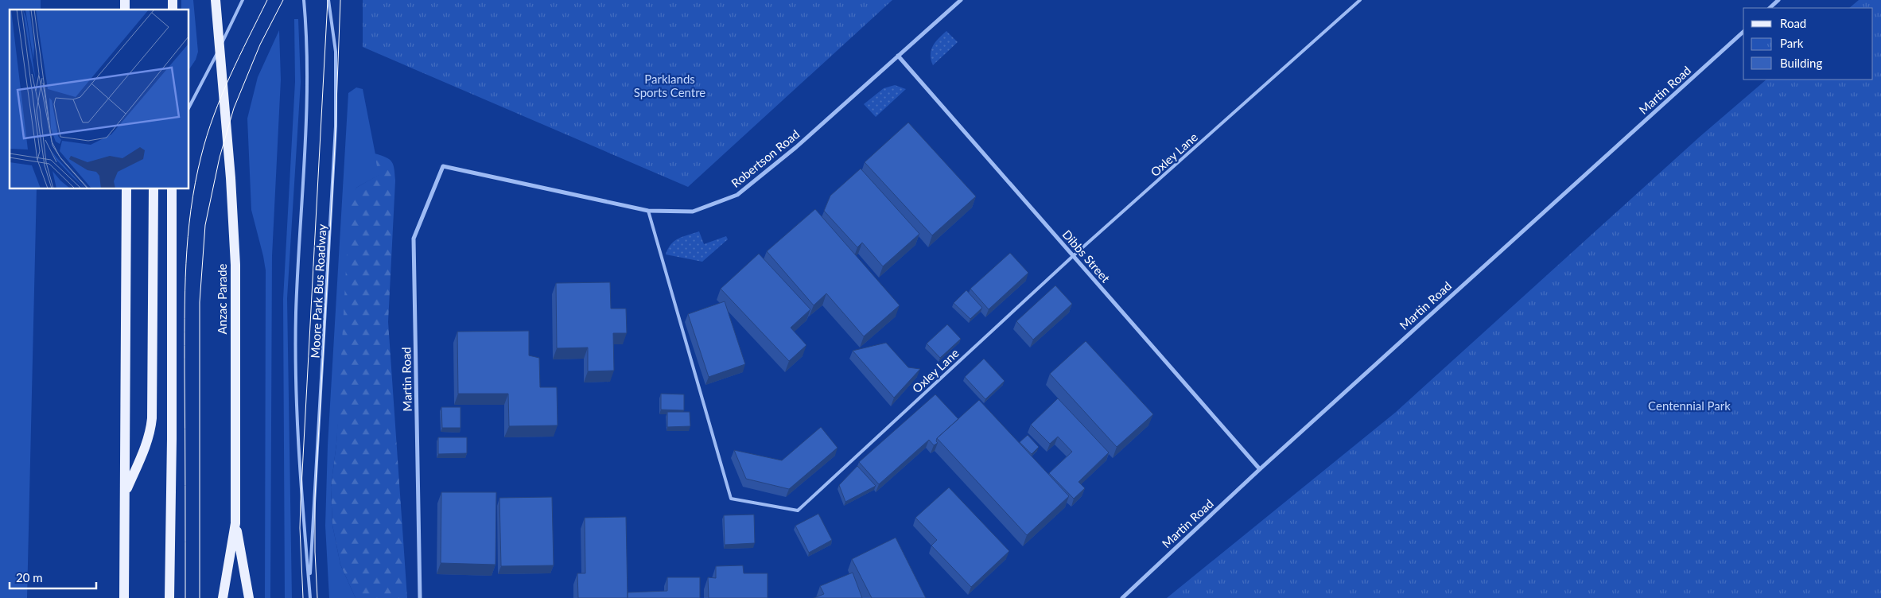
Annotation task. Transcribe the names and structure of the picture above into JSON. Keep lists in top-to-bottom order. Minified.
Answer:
{"streets":{"main road":["Anzac Parade"],"street":["Martin Road","Robertson Road","Dibbs Street"],"lane":["Oxley Lane","Moore Park Bus Roadway"]},"crossings":[["Martin Road","Robertson Road"],["Martin Road","Dibbs Street"],["Oxley Lane","Robertson Road"],["Oxley Lane","Dibbs Street"],["Robertson Road","Dibbs Street"]],"parks":["Parklands Sports Centre","Centennial Park"],"legend":["Road","Park","Building"],"scale_bar":"20 m"}
